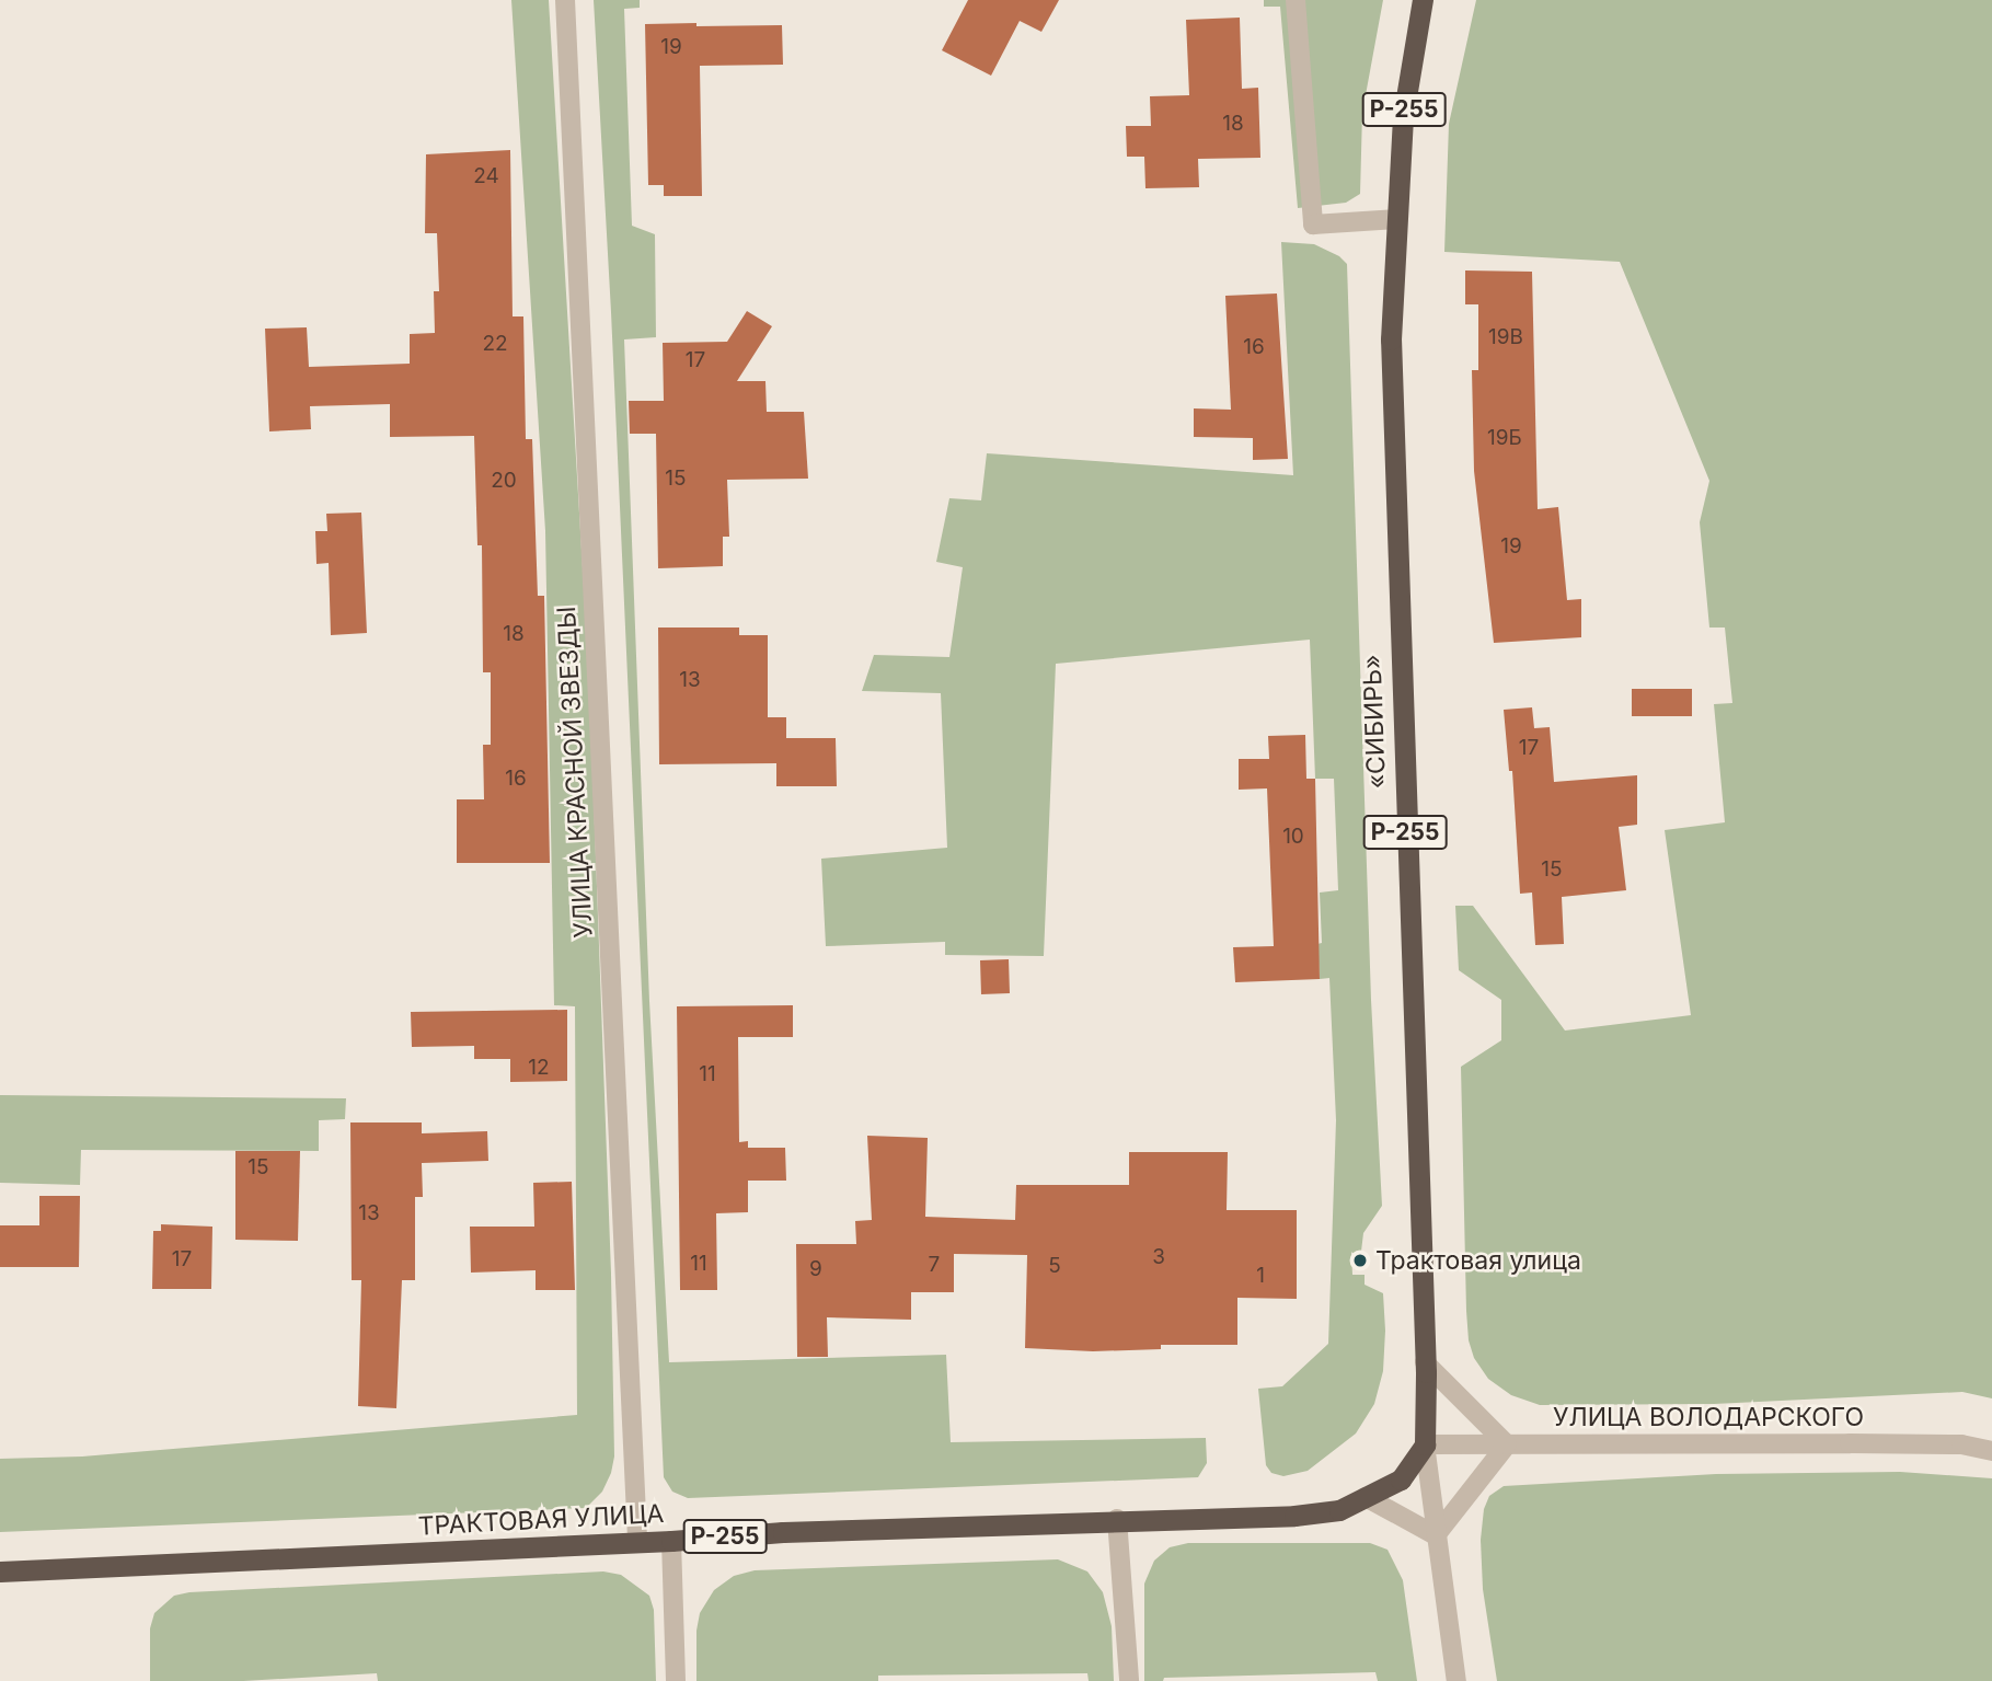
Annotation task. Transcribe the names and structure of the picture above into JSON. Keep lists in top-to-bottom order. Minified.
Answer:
{"streets":{"highway":["Р-255","«СИБИРЬ»","ТРАКТОВАЯ УЛИЦА"],"street":["УЛИЦА КРАСНОЙ ЗВЕЗДЫ","УЛИЦА ВОЛОДАРСКОГО"]},"crossings":[["«СИБИРЬ»","УЛИЦА ВОЛОДАРСКОГО"],["«СИБИРЬ»","ТРАКТОВАЯ УЛИЦА"],["УЛИЦА КРАСНОЙ ЗВЕЗДЫ","ТРАКТОВАЯ УЛИЦА"],["УЛИЦА ВОЛОДАРСКОГО","ТРАКТОВАЯ УЛИЦА"]],"places":["Трактовая улица"],"house_numbers":["19","18","24","19В","22","16","17","19Б","15","20","19","18","13","17","16","10","15","12","11","15","13","3","17","11","7","5","9","1"]}
